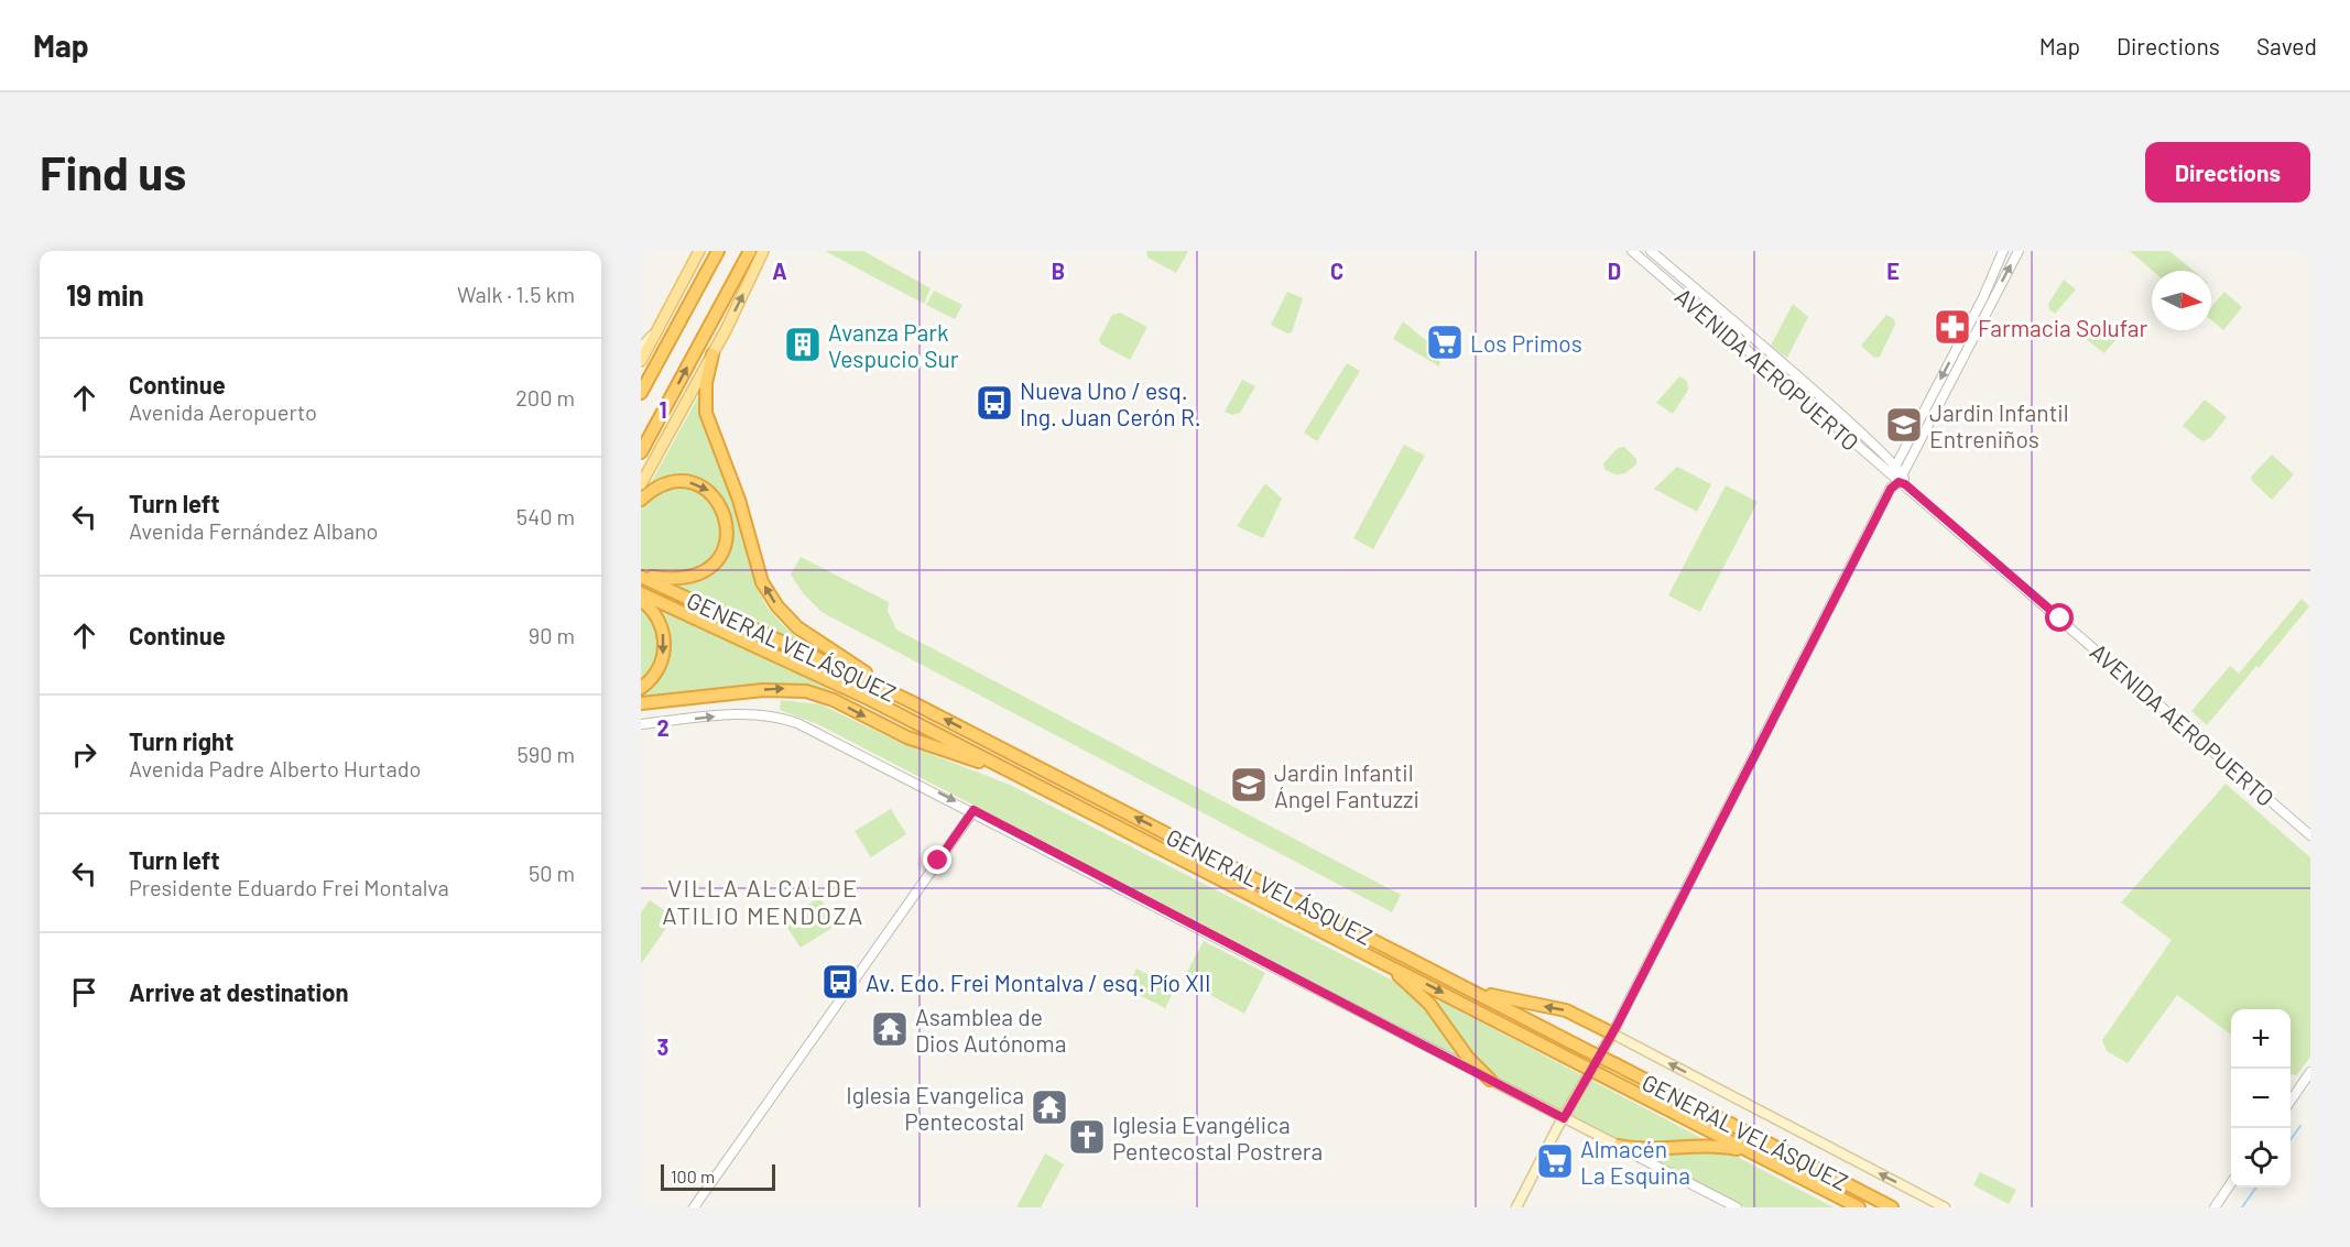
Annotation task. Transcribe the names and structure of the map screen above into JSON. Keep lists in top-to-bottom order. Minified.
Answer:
{"streets":{"highway":["GENERAL VELÁSQUEZ"],"street":["AVENIDA AEROPUERTO"]},"districts":["VILLA ALCALDE ATILIO MENDOZA"],"places":{"pharmacy":["Farmacia Solufar"],"supermarket":["Los Primos","Almacén La Esquina"],"building":["Avanza Park Vespucio Sur"],"bus stop":["Nueva Uno / esq. Ing. Juan Cerón R.","Av. Edo. Frei Montalva / esq. Pío XII"],"school or university":["Jardin Infantil Entreniños","Jardin Infantil Ángel Fantuzzi"],"temple":["Asamblea de Dios Autónoma","Iglesia Evangelica Pentecostal"],"church":["Iglesia Evangélica Pentecostal Postrera"]},"scale_bar":"100 m","north":"right","page":{"header":"Map","nav":["Map","Directions","Saved"],"buttons":"Directions","title":"Find us","heading":["19 min","Walk · 1.5 km"],"list":[["Continue","Avenida Aeropuerto","200 m"],["Turn left","Avenida Fernández Albano","540 m"],["Continue","90 m"],["Turn right","Avenida Padre Alberto Hurtado","590 m"],["Turn left","Presidente Eduardo Frei Montalva","50 m"],"Arrive at destination"],"map_buttons":["+","−"],"scale":"100 m"},"grid":{"columns":["A","B","C","D","E"],"rows":["1","2","3"]}}
